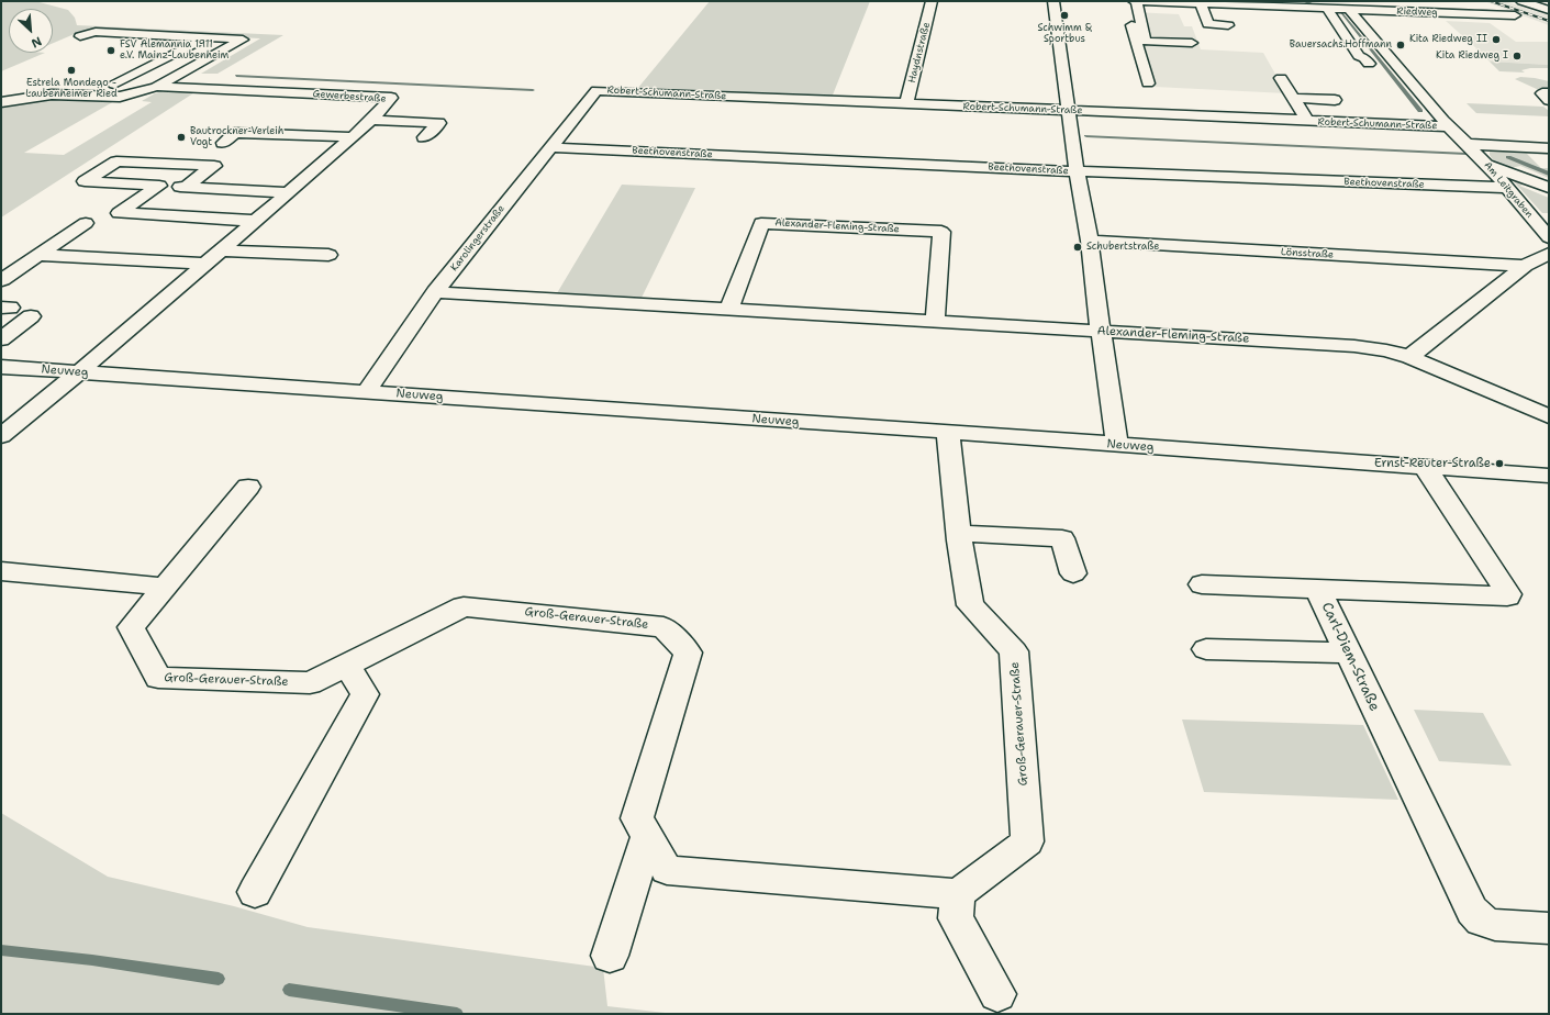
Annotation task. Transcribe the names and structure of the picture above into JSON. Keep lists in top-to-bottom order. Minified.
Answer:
{"streets":{"street":["Riedweg","Haydnstraße","Robert-Schumann-Straße","Gewerbestraße","Beethovenstraße","Am Leitgraben","Alexander-Fleming-Straße","Karolingerstraße","Lönsstraße","Neuweg","Groß-Gerauer-Straße","Carl-Diem-Straße"]},"crossings":[["Riedweg","Am Leitgraben"],["Haydnstraße","Robert-Schumann-Straße"],["Robert-Schumann-Straße","Am Leitgraben"],["Robert-Schumann-Straße","Karolingerstraße"],["Gewerbestraße","Neuweg"],["Beethovenstraße","Am Leitgraben"],["Beethovenstraße","Karolingerstraße"],["Alexander-Fleming-Straße","Karolingerstraße"],["Karolingerstraße","Neuweg"],["Neuweg","Groß-Gerauer-Straße"],["Neuweg","Carl-Diem-Straße"]],"places":["Schwimm & Sportbus","Kita Riedweg II","Bauersachs.Hoffmann","FSV Alemannia 1911 e.V. Mainz-Laubenheim","Kita Riedweg I","Estrela Mondego - Laubenheimer Ried","Bautrockner-Verleih Vogt","Schubertstraße","Ernst-Reuter-Straße"],"north":"bottom right"}
